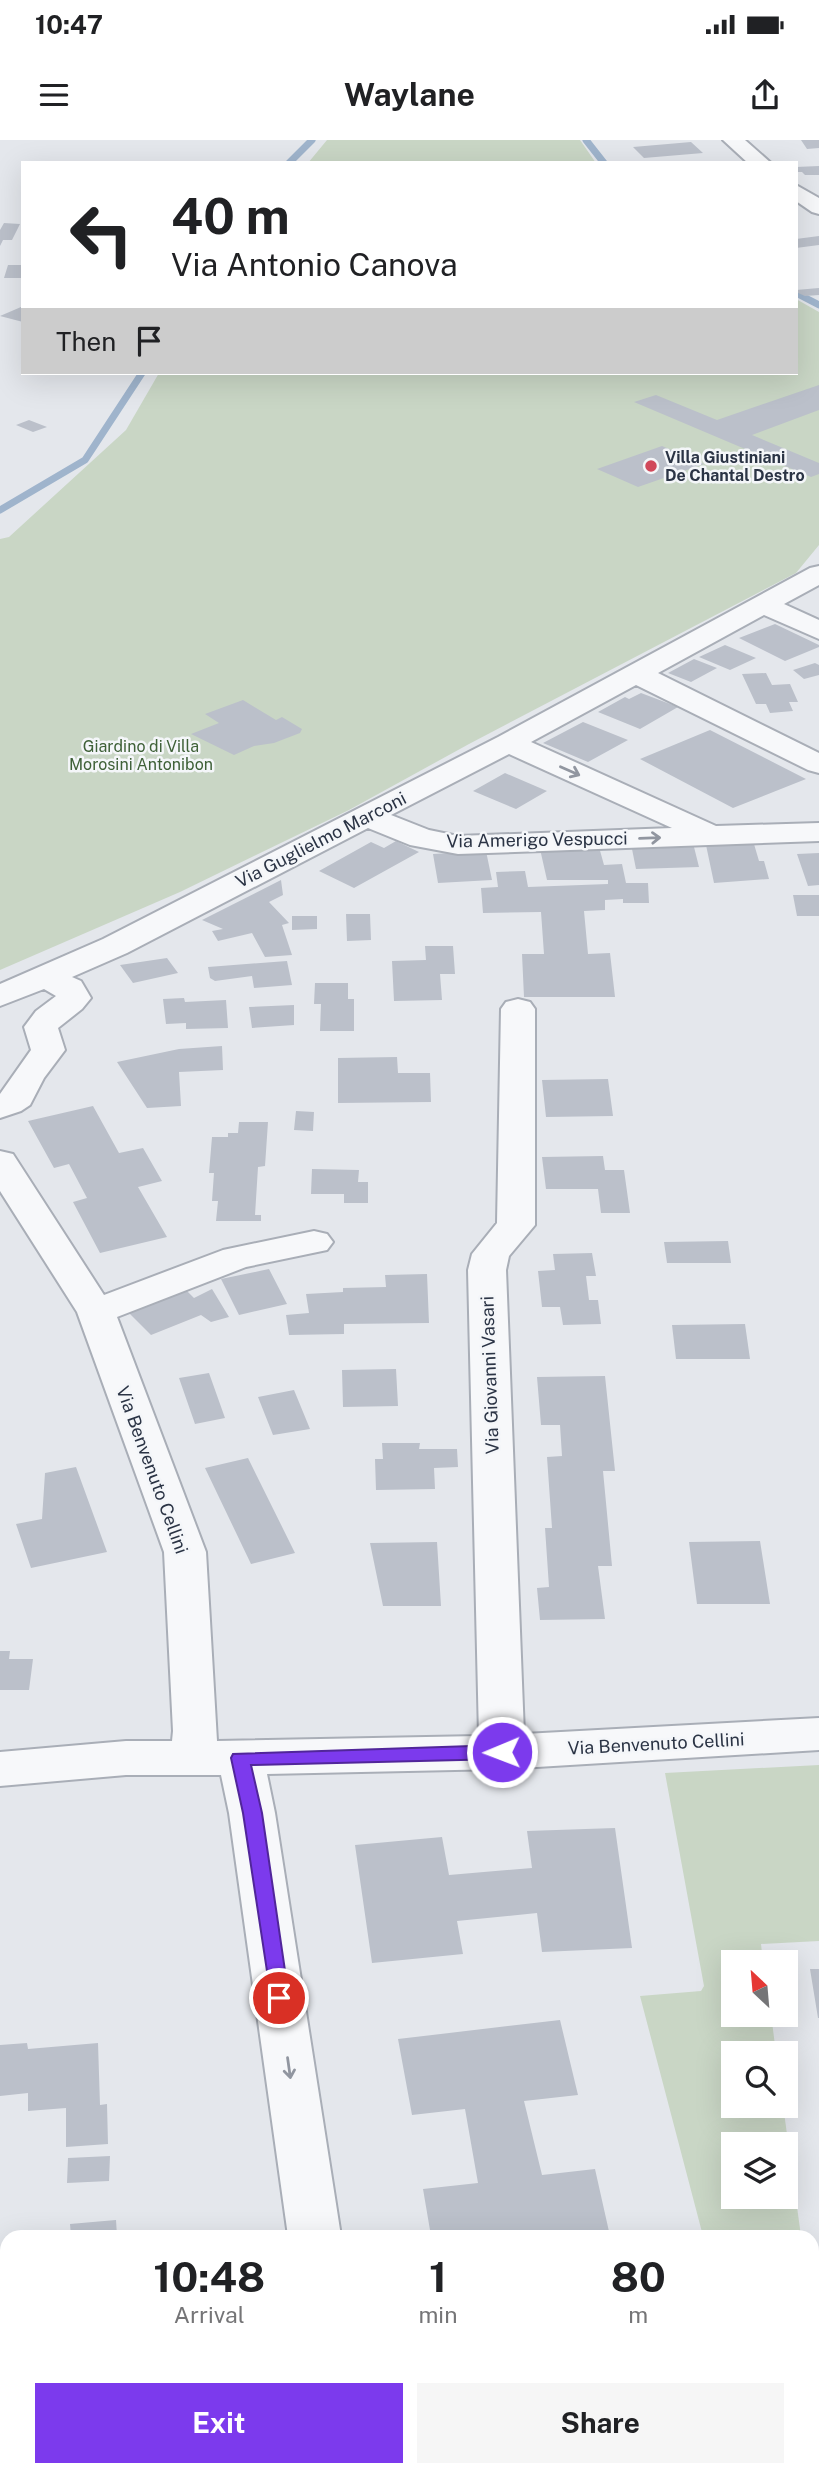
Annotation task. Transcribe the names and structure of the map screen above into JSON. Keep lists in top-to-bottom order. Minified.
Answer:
{"streets":{"street":["Via Guglielmo Marconi","Via Amerigo Vespucci","Via Giovanni Vasari","Via Benvenuto Cellini"]},"crossings":[["Via Guglielmo Marconi","Via Amerigo Vespucci"],["Via Giovanni Vasari","Via Benvenuto Cellini"]],"parks":["Giardino di Villa Morosini Antonibon"],"places":["Villa Giustiniani De Chantal Destro"],"north":"top left","page":{"status":"10:47","header":"Waylane","turn":["40 m","Via Antonio Canova"],"then":"Then","eta":["10:48","Arrival","1","min","80","m"],"buttons":["Exit","Share"]}}
